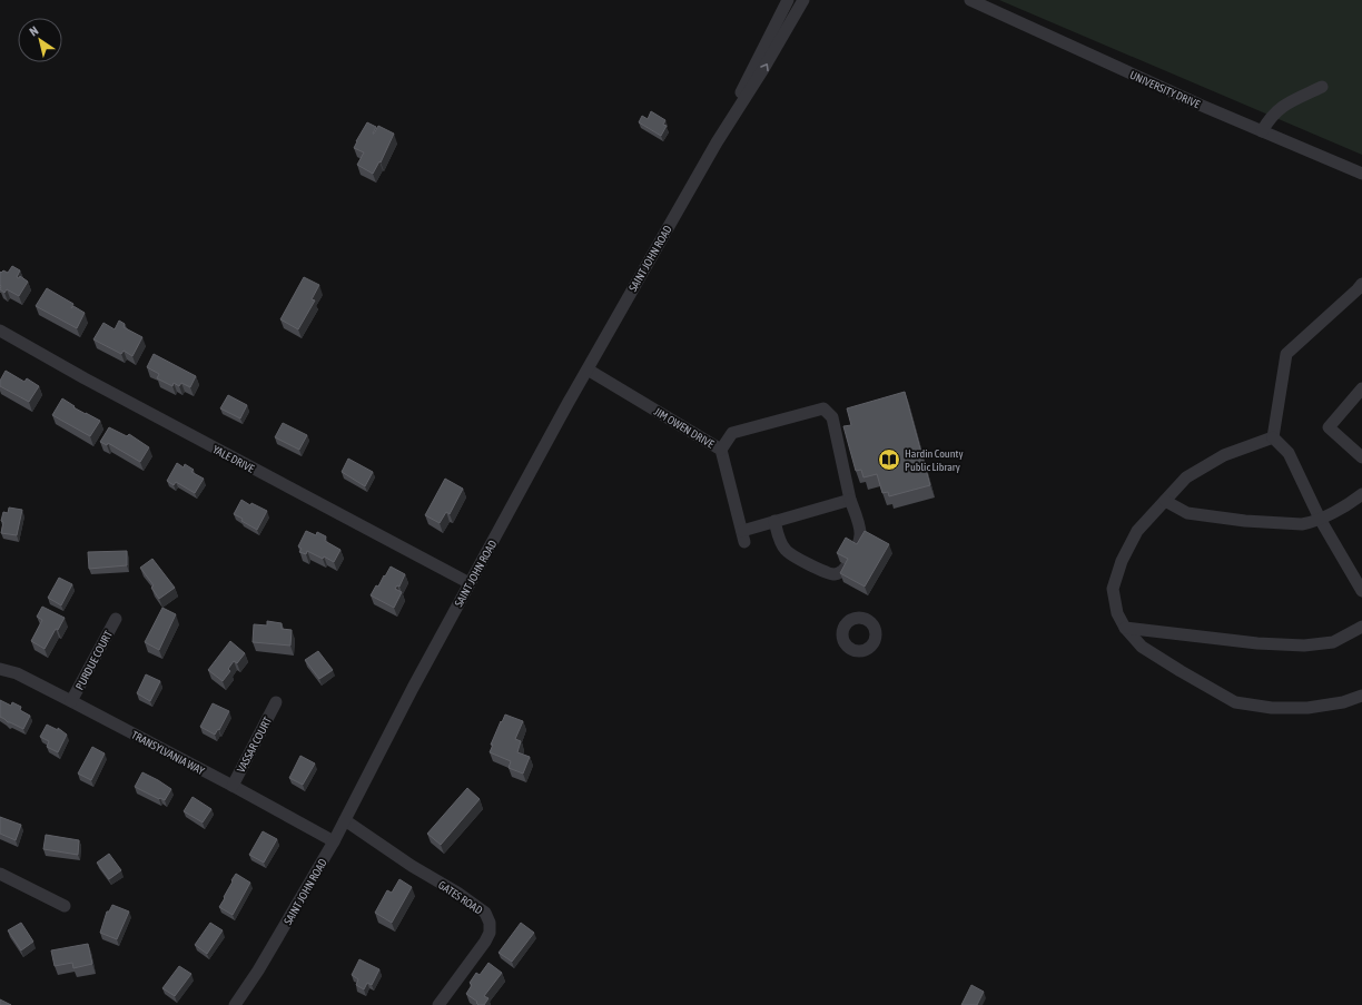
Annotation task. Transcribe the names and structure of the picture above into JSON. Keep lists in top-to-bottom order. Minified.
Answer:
{"streets":{"street":["UNIVERSITY DRIVE","SAINT JOHN ROAD","JIM OWEN DRIVE","YALE DRIVE","PURDUE COURT","VASSAR COURT","TRANSYLVANIA WAY","GATES ROAD"]},"crossings":[["SAINT JOHN ROAD","JIM OWEN DRIVE"],["SAINT JOHN ROAD","YALE DRIVE"],["SAINT JOHN ROAD","TRANSYLVANIA WAY"],["SAINT JOHN ROAD","GATES ROAD"],["PURDUE COURT","TRANSYLVANIA WAY"],["VASSAR COURT","TRANSYLVANIA WAY"]],"places":{"library":["Hardin County Public Library"]},"north":"top left"}
